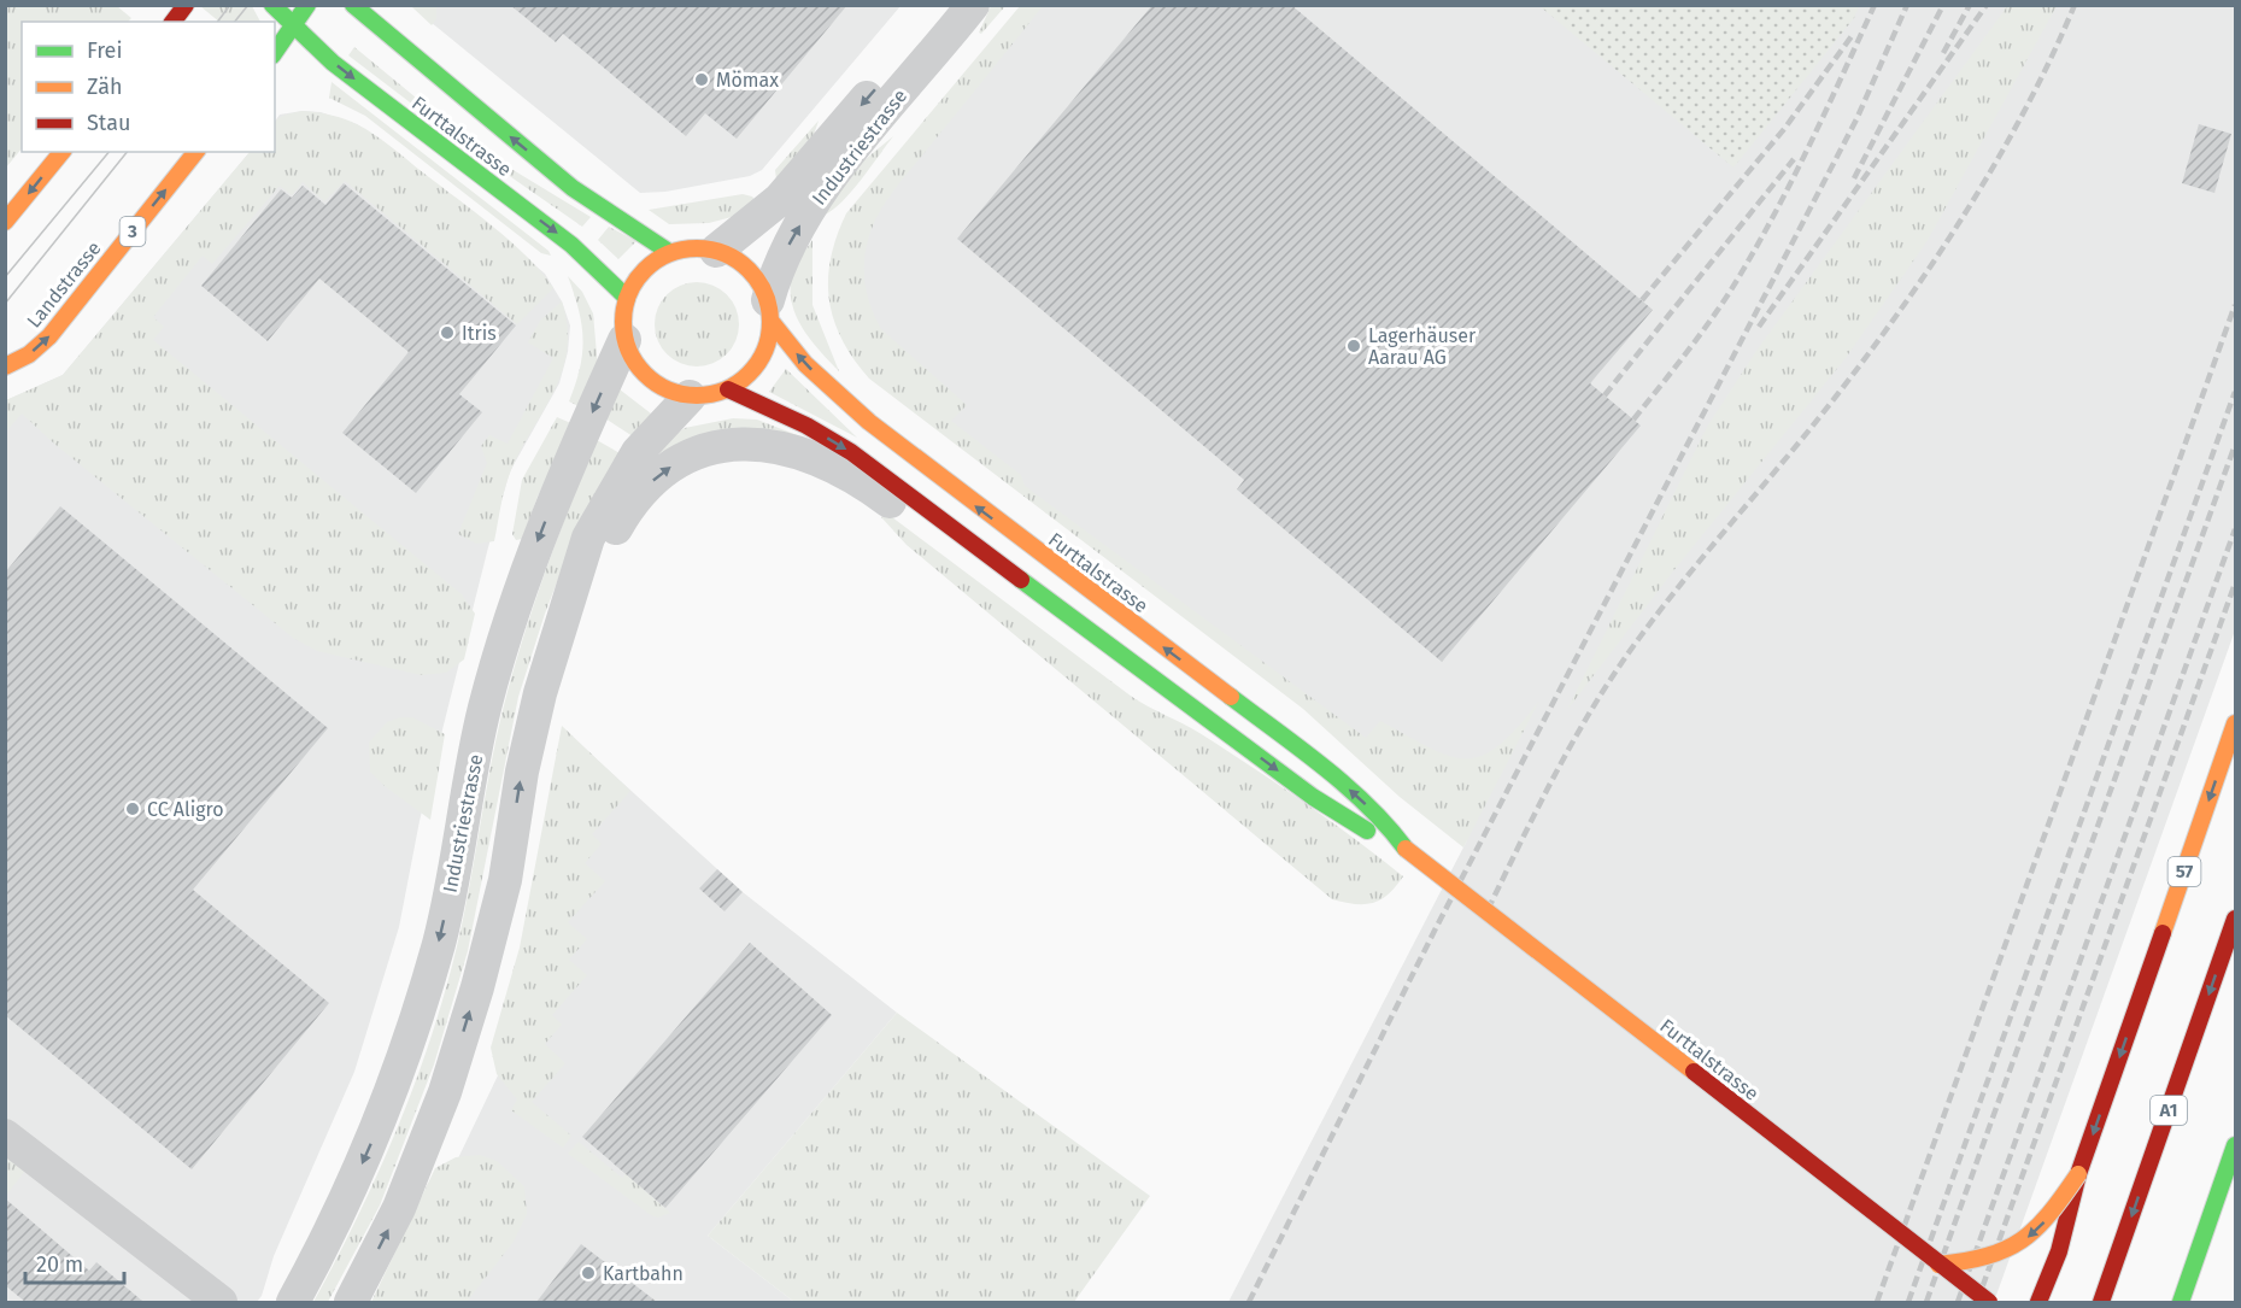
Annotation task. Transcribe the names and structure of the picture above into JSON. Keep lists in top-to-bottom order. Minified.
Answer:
{"streets":{"main road":["Furttalstrasse","3","Landstrasse","57","A1"],"street":["Industriestrasse"]},"crossings":[["Furttalstrasse","Industriestrasse"],["Furttalstrasse","57"]],"places":["Mömax","Itris","Lagerhäuser Aarau AG","CC Aligro","Kartbahn"],"legend":["Frei","Zäh","Stau"],"scale_bar":"20 m"}
